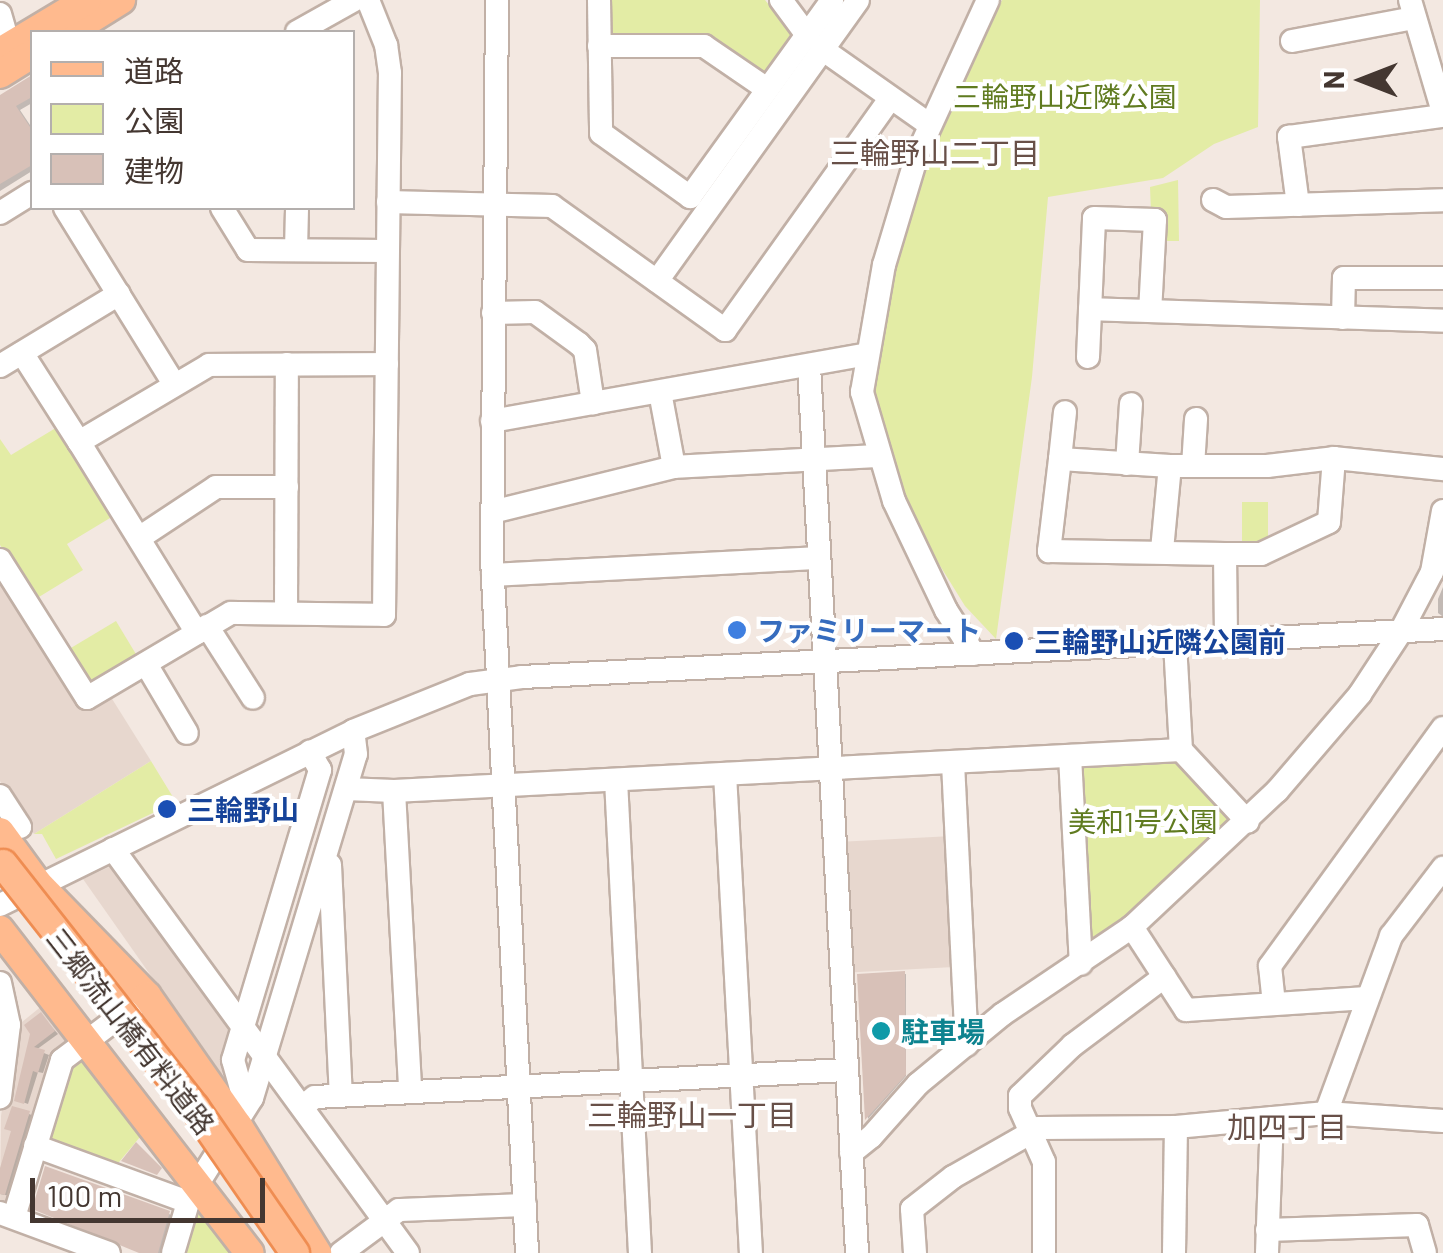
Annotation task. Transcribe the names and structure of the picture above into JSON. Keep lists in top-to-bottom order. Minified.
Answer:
{"streets":{"main road":["三郷流山橋有料道路"]},"districts":["三輪野山二丁目","三輪野山一丁目","加四丁目"],"parks":["三輪野山近隣公園","美和1号公園"],"places":["ファミリーマート","三輪野山近隣公園前","三輪野山","駐車場"],"legend":["道路","公園","建物"],"scale_bar":"100 m","north":"left"}
